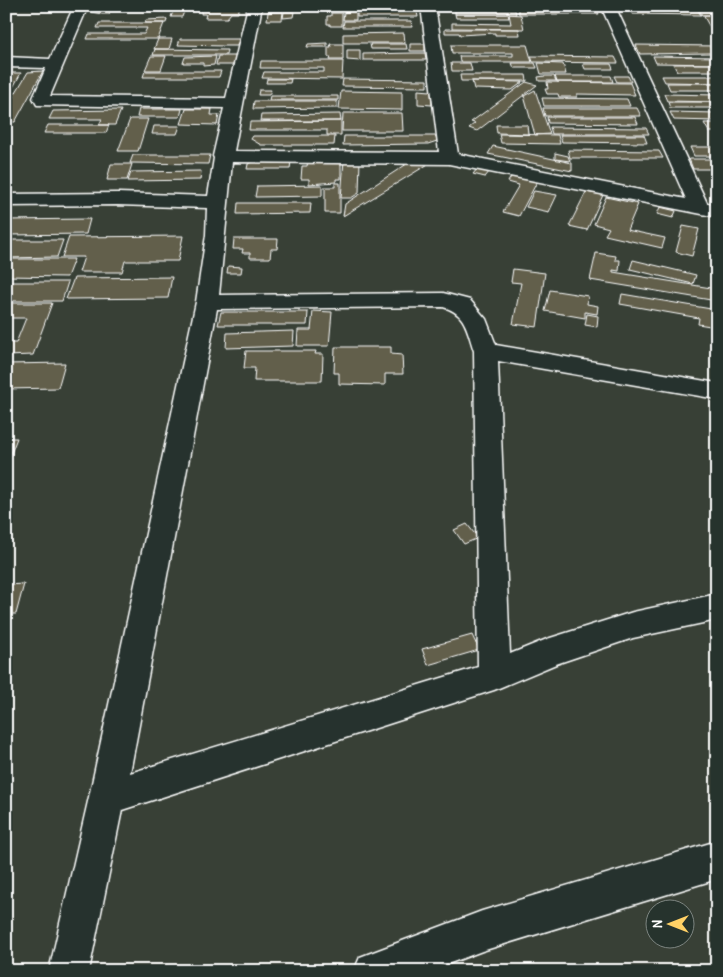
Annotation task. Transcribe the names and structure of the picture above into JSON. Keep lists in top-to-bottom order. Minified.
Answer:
{"north":"left"}
